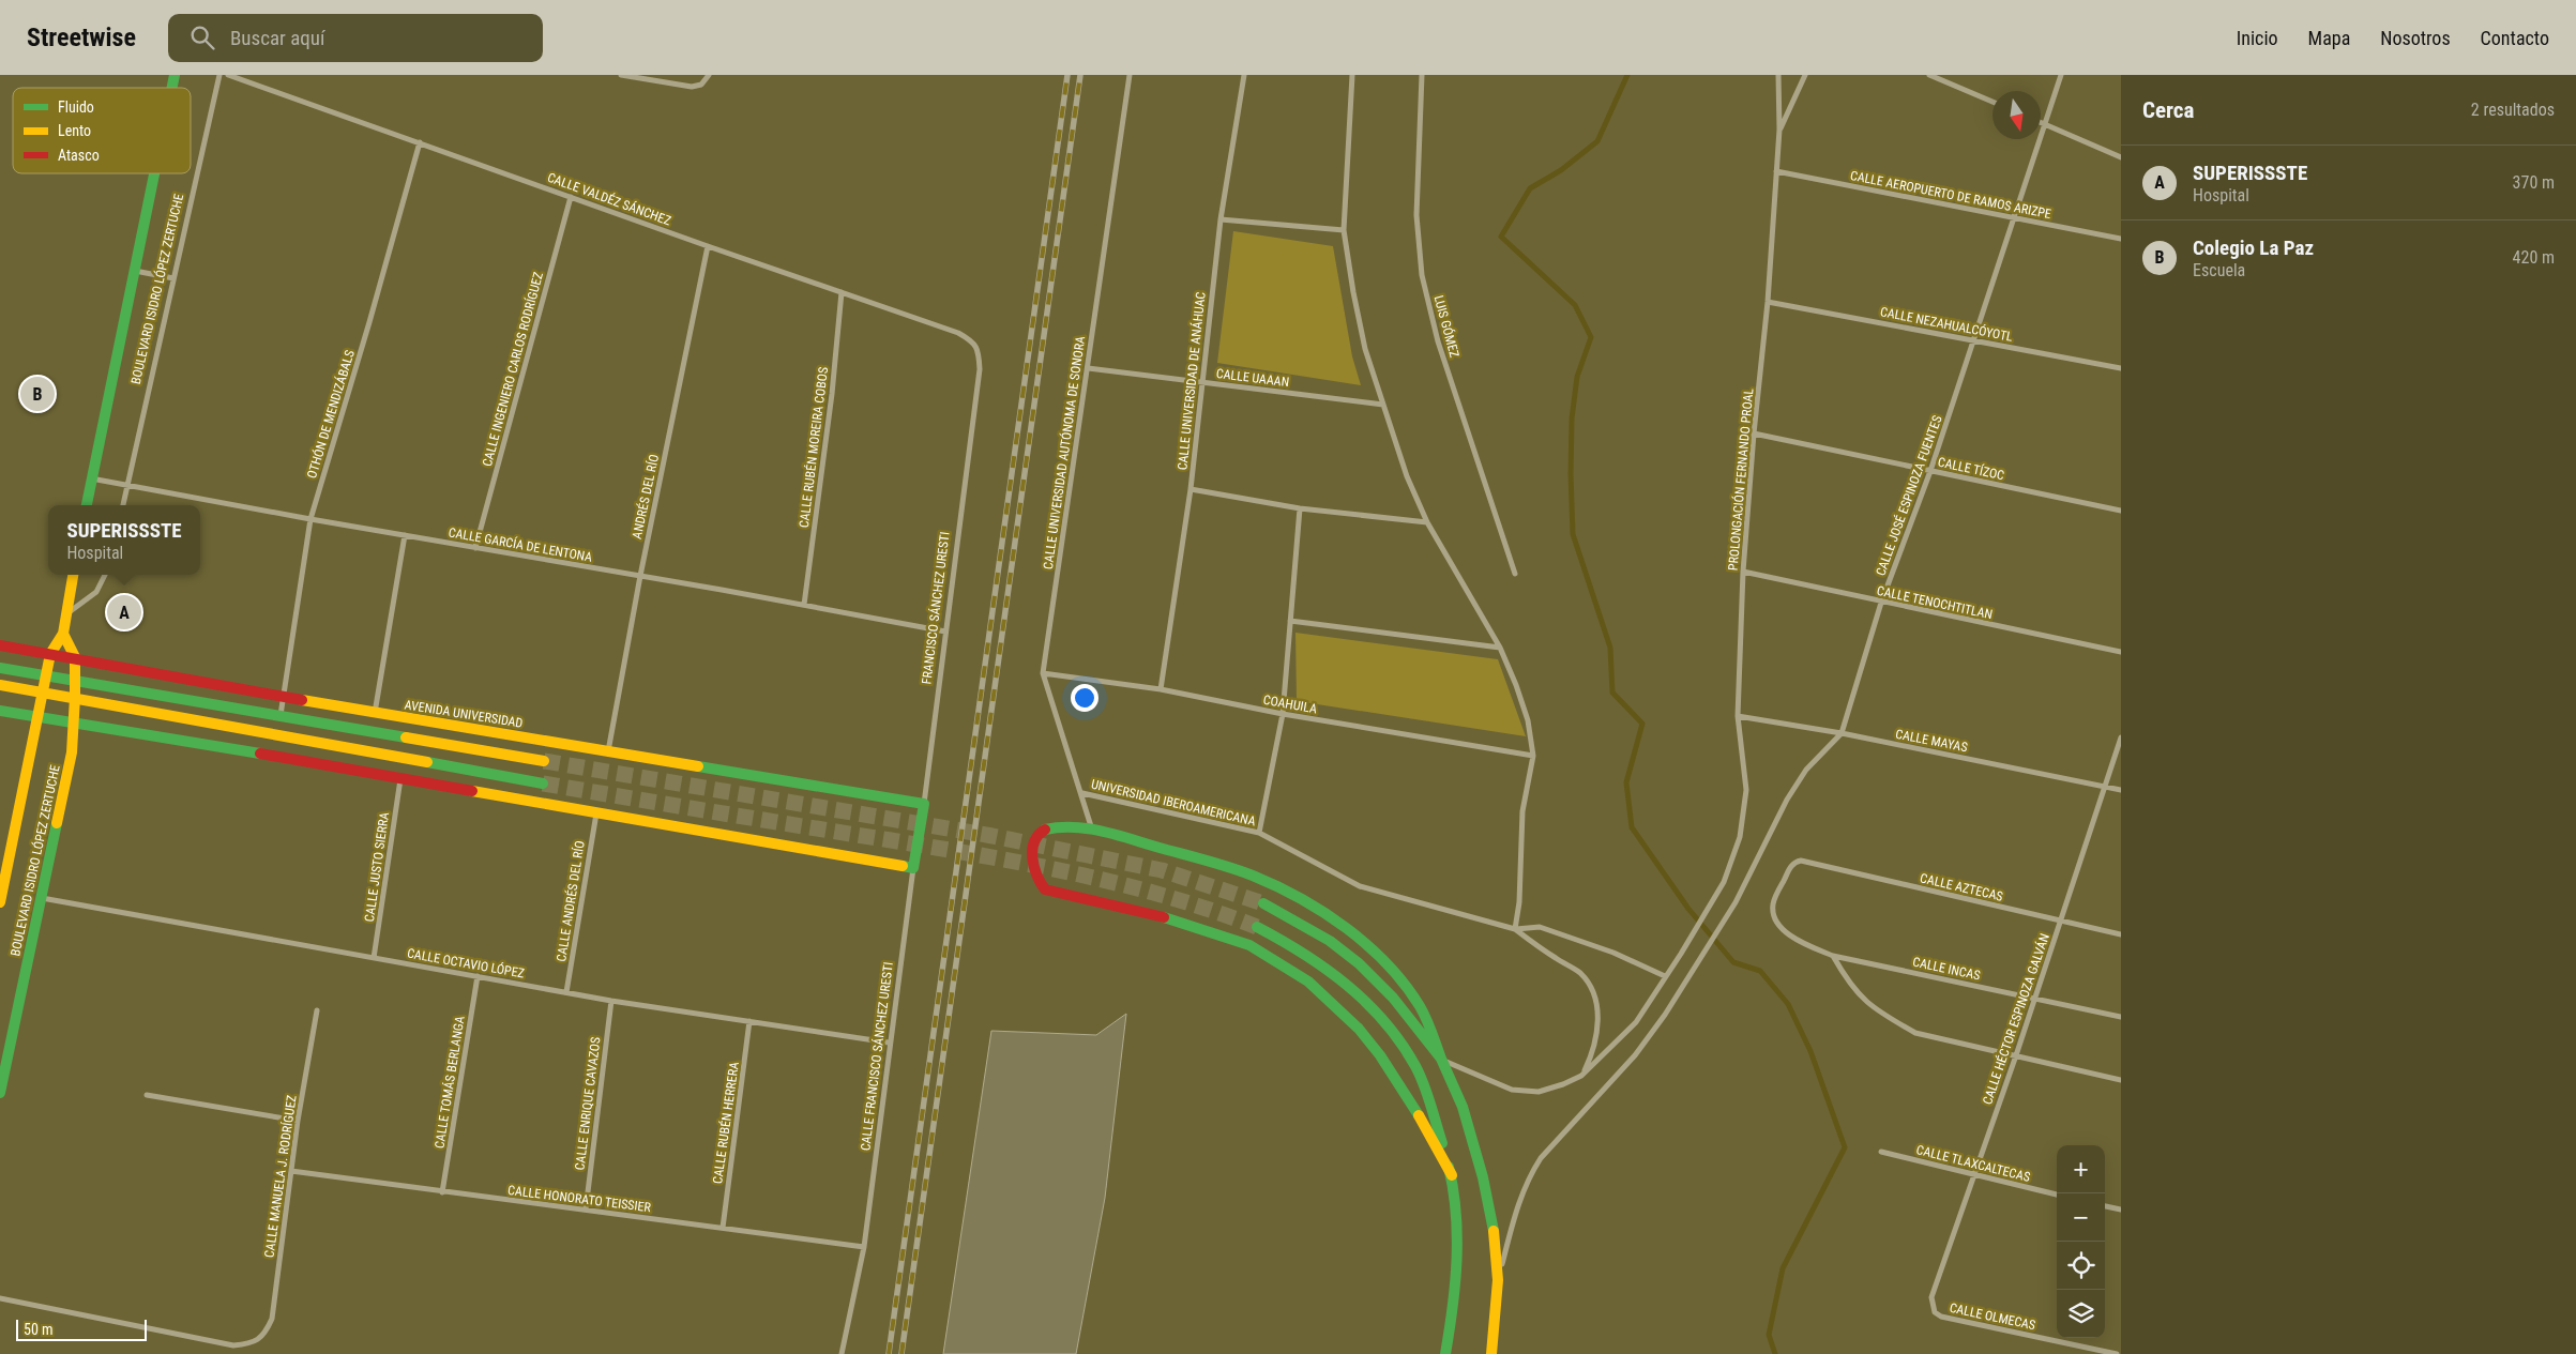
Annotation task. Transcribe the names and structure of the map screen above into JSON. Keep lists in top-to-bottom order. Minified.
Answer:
{"streets":{"main road":["BOULEVARD ISIDRO LÓPEZ ZERTUCHE","FRANCISCO SÁNCHEZ URESTI","AVENIDA UNIVERSIDAD"],"street":["CALLE AEROPUERTO DE RAMOS ARIZPE","CALLE VALDÉZ SÁNCHEZ","CALLE NEZAHUALCÓYOTL","LUIS GÓMEZ","CALLE INGENIERO CARLOS RODRÍGUEZ","CALLE UAAAN","CALLE UNIVERSIDAD DE ANÁHUAC","OTHÓN DE MENDIZÁBALS","CALLE RUBÉN MOREIRA COBOS","CALLE UNIVERSIDAD AUTÓNOMA DE SONORA","CALLE TÍZOC","PROLONGACIÓN FERNANDO PROAL","CALLE JOSÉ ESPINOZA FUENTES","ANDRÉS DEL RÍO","CALLE GARCÍA DE LENTONA","CALLE TENOCHTITLAN","COAHUILA","CALLE MAYAS","UNIVERSIDAD IBEROAMERICANA","CALLE JUSTO SIERRA","CALLE AZTECAS","CALLE ANDRÉS DEL RÍO","CALLE OCTAVIO LÓPEZ","CALLE INCAS","CALLE HÉCTOR ESPINOZA GALVÁN","CALLE FRANCISCO SÁNCHEZ URESTI","CALLE TOMÁS BERLANGA","CALLE ENRIQUE CAVAZOS","CALLE RUBÉN HERRERA","CALLE TLAXCALTECAS","CALLE MANUELA J. RODRÍGUEZ","CALLE HONORATO TEISSIER","CALLE OLMECAS"]},"crossings":[["CALLE AEROPUERTO DE RAMOS ARIZPE","PROLONGACIÓN FERNANDO PROAL"],["CALLE AEROPUERTO DE RAMOS ARIZPE","CALLE JOSÉ ESPINOZA FUENTES"],["CALLE VALDÉZ SÁNCHEZ","CALLE INGENIERO CARLOS RODRÍGUEZ"],["CALLE VALDÉZ SÁNCHEZ","OTHÓN DE MENDIZÁBALS"],["CALLE VALDÉZ SÁNCHEZ","CALLE RUBÉN MOREIRA COBOS"],["CALLE VALDÉZ SÁNCHEZ","ANDRÉS DEL RÍO"],["CALLE VALDÉZ SÁNCHEZ","FRANCISCO SÁNCHEZ URESTI"],["BOULEVARD ISIDRO LÓPEZ ZERTUCHE","CALLE GARCÍA DE LENTONA"],["BOULEVARD ISIDRO LÓPEZ ZERTUCHE","AVENIDA UNIVERSIDAD"],["BOULEVARD ISIDRO LÓPEZ ZERTUCHE","CALLE OCTAVIO LÓPEZ"],["CALLE NEZAHUALCÓYOTL","PROLONGACIÓN FERNANDO PROAL"],["CALLE NEZAHUALCÓYOTL","CALLE JOSÉ ESPINOZA FUENTES"],["CALLE INGENIERO CARLOS RODRÍGUEZ","CALLE GARCÍA DE LENTONA"],["CALLE UAAAN","CALLE UNIVERSIDAD DE ANÁHUAC"],["CALLE UAAAN","CALLE UNIVERSIDAD AUTÓNOMA DE SONORA"],["CALLE UNIVERSIDAD DE ANÁHUAC","COAHUILA"],["OTHÓN DE MENDIZÁBALS","CALLE GARCÍA DE LENTONA"],["OTHÓN DE MENDIZÁBALS","AVENIDA UNIVERSIDAD"],["CALLE RUBÉN MOREIRA COBOS","CALLE GARCÍA DE LENTONA"],["CALLE UNIVERSIDAD AUTÓNOMA DE SONORA","COAHUILA"],["CALLE UNIVERSIDAD AUTÓNOMA DE SONORA","UNIVERSIDAD IBEROAMERICANA"],["CALLE TÍZOC","PROLONGACIÓN FERNANDO PROAL"],["CALLE TÍZOC","CALLE JOSÉ ESPINOZA FUENTES"],["PROLONGACIÓN FERNANDO PROAL","CALLE TENOCHTITLAN"],["PROLONGACIÓN FERNANDO PROAL","CALLE MAYAS"],["CALLE JOSÉ ESPINOZA FUENTES","CALLE TENOCHTITLAN"],["CALLE JOSÉ ESPINOZA FUENTES","CALLE MAYAS"],["ANDRÉS DEL RÍO","CALLE GARCÍA DE LENTONA"],["ANDRÉS DEL RÍO","AVENIDA UNIVERSIDAD"],["CALLE GARCÍA DE LENTONA","FRANCISCO SÁNCHEZ URESTI"],["FRANCISCO SÁNCHEZ URESTI","AVENIDA UNIVERSIDAD"],["FRANCISCO SÁNCHEZ URESTI","CALLE FRANCISCO SÁNCHEZ URESTI"],["CALLE MAYAS","CALLE HÉCTOR ESPINOZA GALVÁN"],["CALLE JUSTO SIERRA","CALLE OCTAVIO LÓPEZ"],["CALLE AZTECAS","CALLE INCAS"],["CALLE AZTECAS","CALLE HÉCTOR ESPINOZA GALVÁN"],["CALLE ANDRÉS DEL RÍO","CALLE OCTAVIO LÓPEZ"],["CALLE OCTAVIO LÓPEZ","CALLE FRANCISCO SÁNCHEZ URESTI"],["CALLE OCTAVIO LÓPEZ","CALLE TOMÁS BERLANGA"],["CALLE OCTAVIO LÓPEZ","CALLE ENRIQUE CAVAZOS"],["CALLE OCTAVIO LÓPEZ","CALLE RUBÉN HERRERA"],["CALLE INCAS","CALLE HÉCTOR ESPINOZA GALVÁN"],["CALLE HÉCTOR ESPINOZA GALVÁN","CALLE TLAXCALTECAS"],["CALLE HÉCTOR ESPINOZA GALVÁN","CALLE OLMECAS"],["CALLE FRANCISCO SÁNCHEZ URESTI","CALLE HONORATO TEISSIER"],["CALLE TOMÁS BERLANGA","CALLE HONORATO TEISSIER"],["CALLE ENRIQUE CAVAZOS","CALLE HONORATO TEISSIER"],["CALLE RUBÉN HERRERA","CALLE HONORATO TEISSIER"],["CALLE MANUELA J. RODRÍGUEZ","CALLE HONORATO TEISSIER"]],"legend":["Fluido","Lento","Atasco"],"scale_bar":"50 m","north":"bottom","page":{"header":"Streetwise","search":"Buscar aquí","nav":["Inicio","Mapa","Nosotros","Contacto"],"heading":["Cerca","2 resultados"],"list":[{"mark":"A","name":"SUPERISSSTE","note":"Hospital","value":"370 m"},{"mark":"B","name":"Colegio La Paz","note":"Escuela","value":"420 m"}],"pins":["B","A"],"popup":["SUPERISSSTE","Hospital"],"map_buttons":["+","−"],"scale":"50 m"}}
